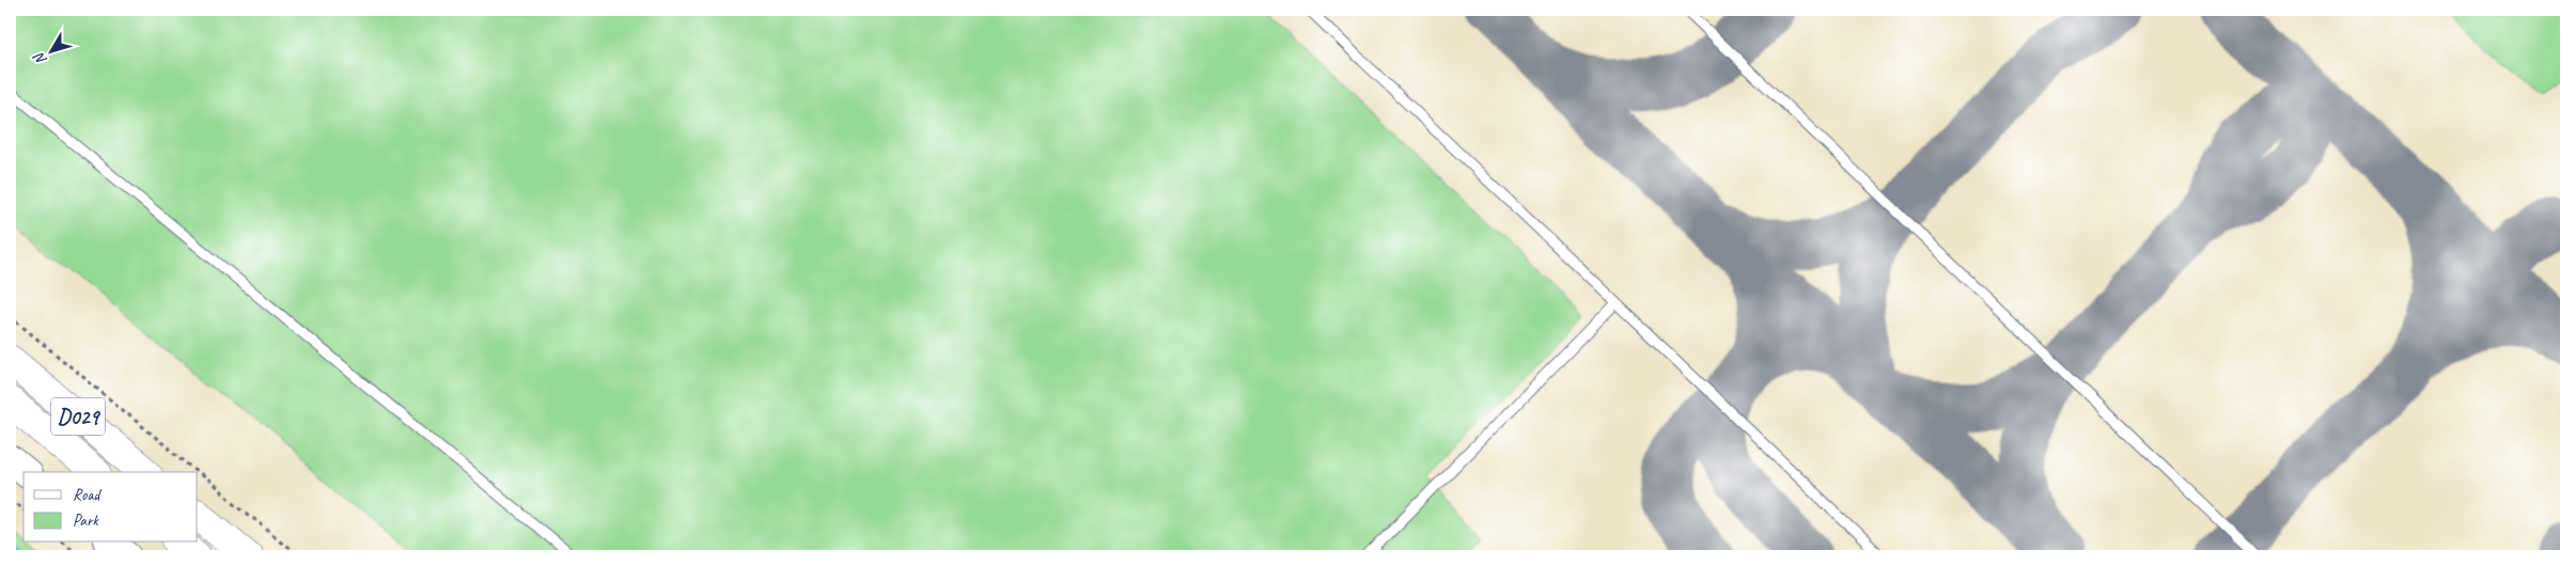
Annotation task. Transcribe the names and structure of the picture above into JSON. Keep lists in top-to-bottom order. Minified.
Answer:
{"streets":{"highway":["D029"]},"legend":["Road","Park"],"north":"bottom left"}
